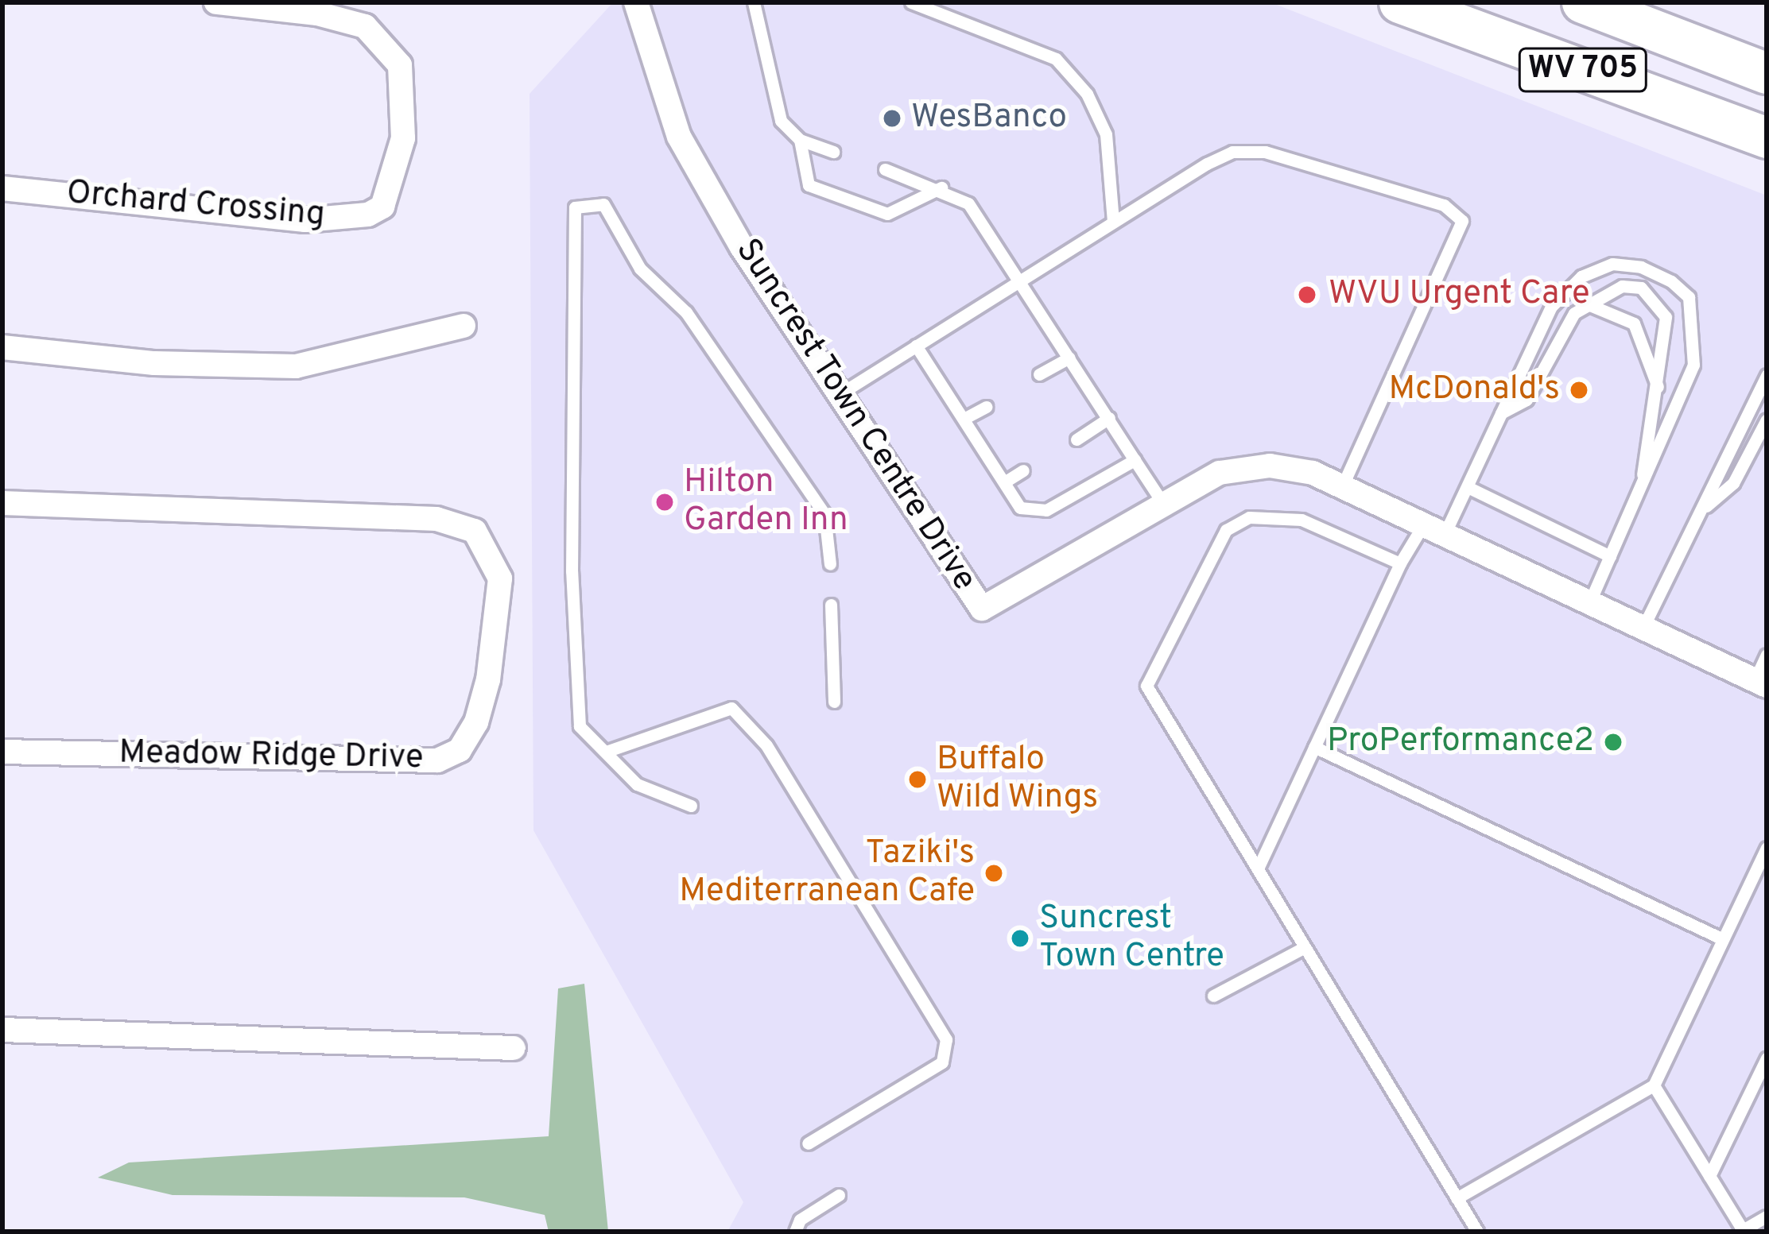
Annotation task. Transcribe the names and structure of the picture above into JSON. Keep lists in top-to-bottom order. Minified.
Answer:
{"streets":{"main road":["WV 705"],"street":["Orchard Crossing","Suncrest Town Centre Drive","Meadow Ridge Drive"]},"places":["WesBanco","WVU Urgent Care","McDonald's","Hilton Garden Inn","ProPerformance2","Buffalo Wild Wings","Taziki's Mediterranean Cafe","Suncrest Town Centre"]}
